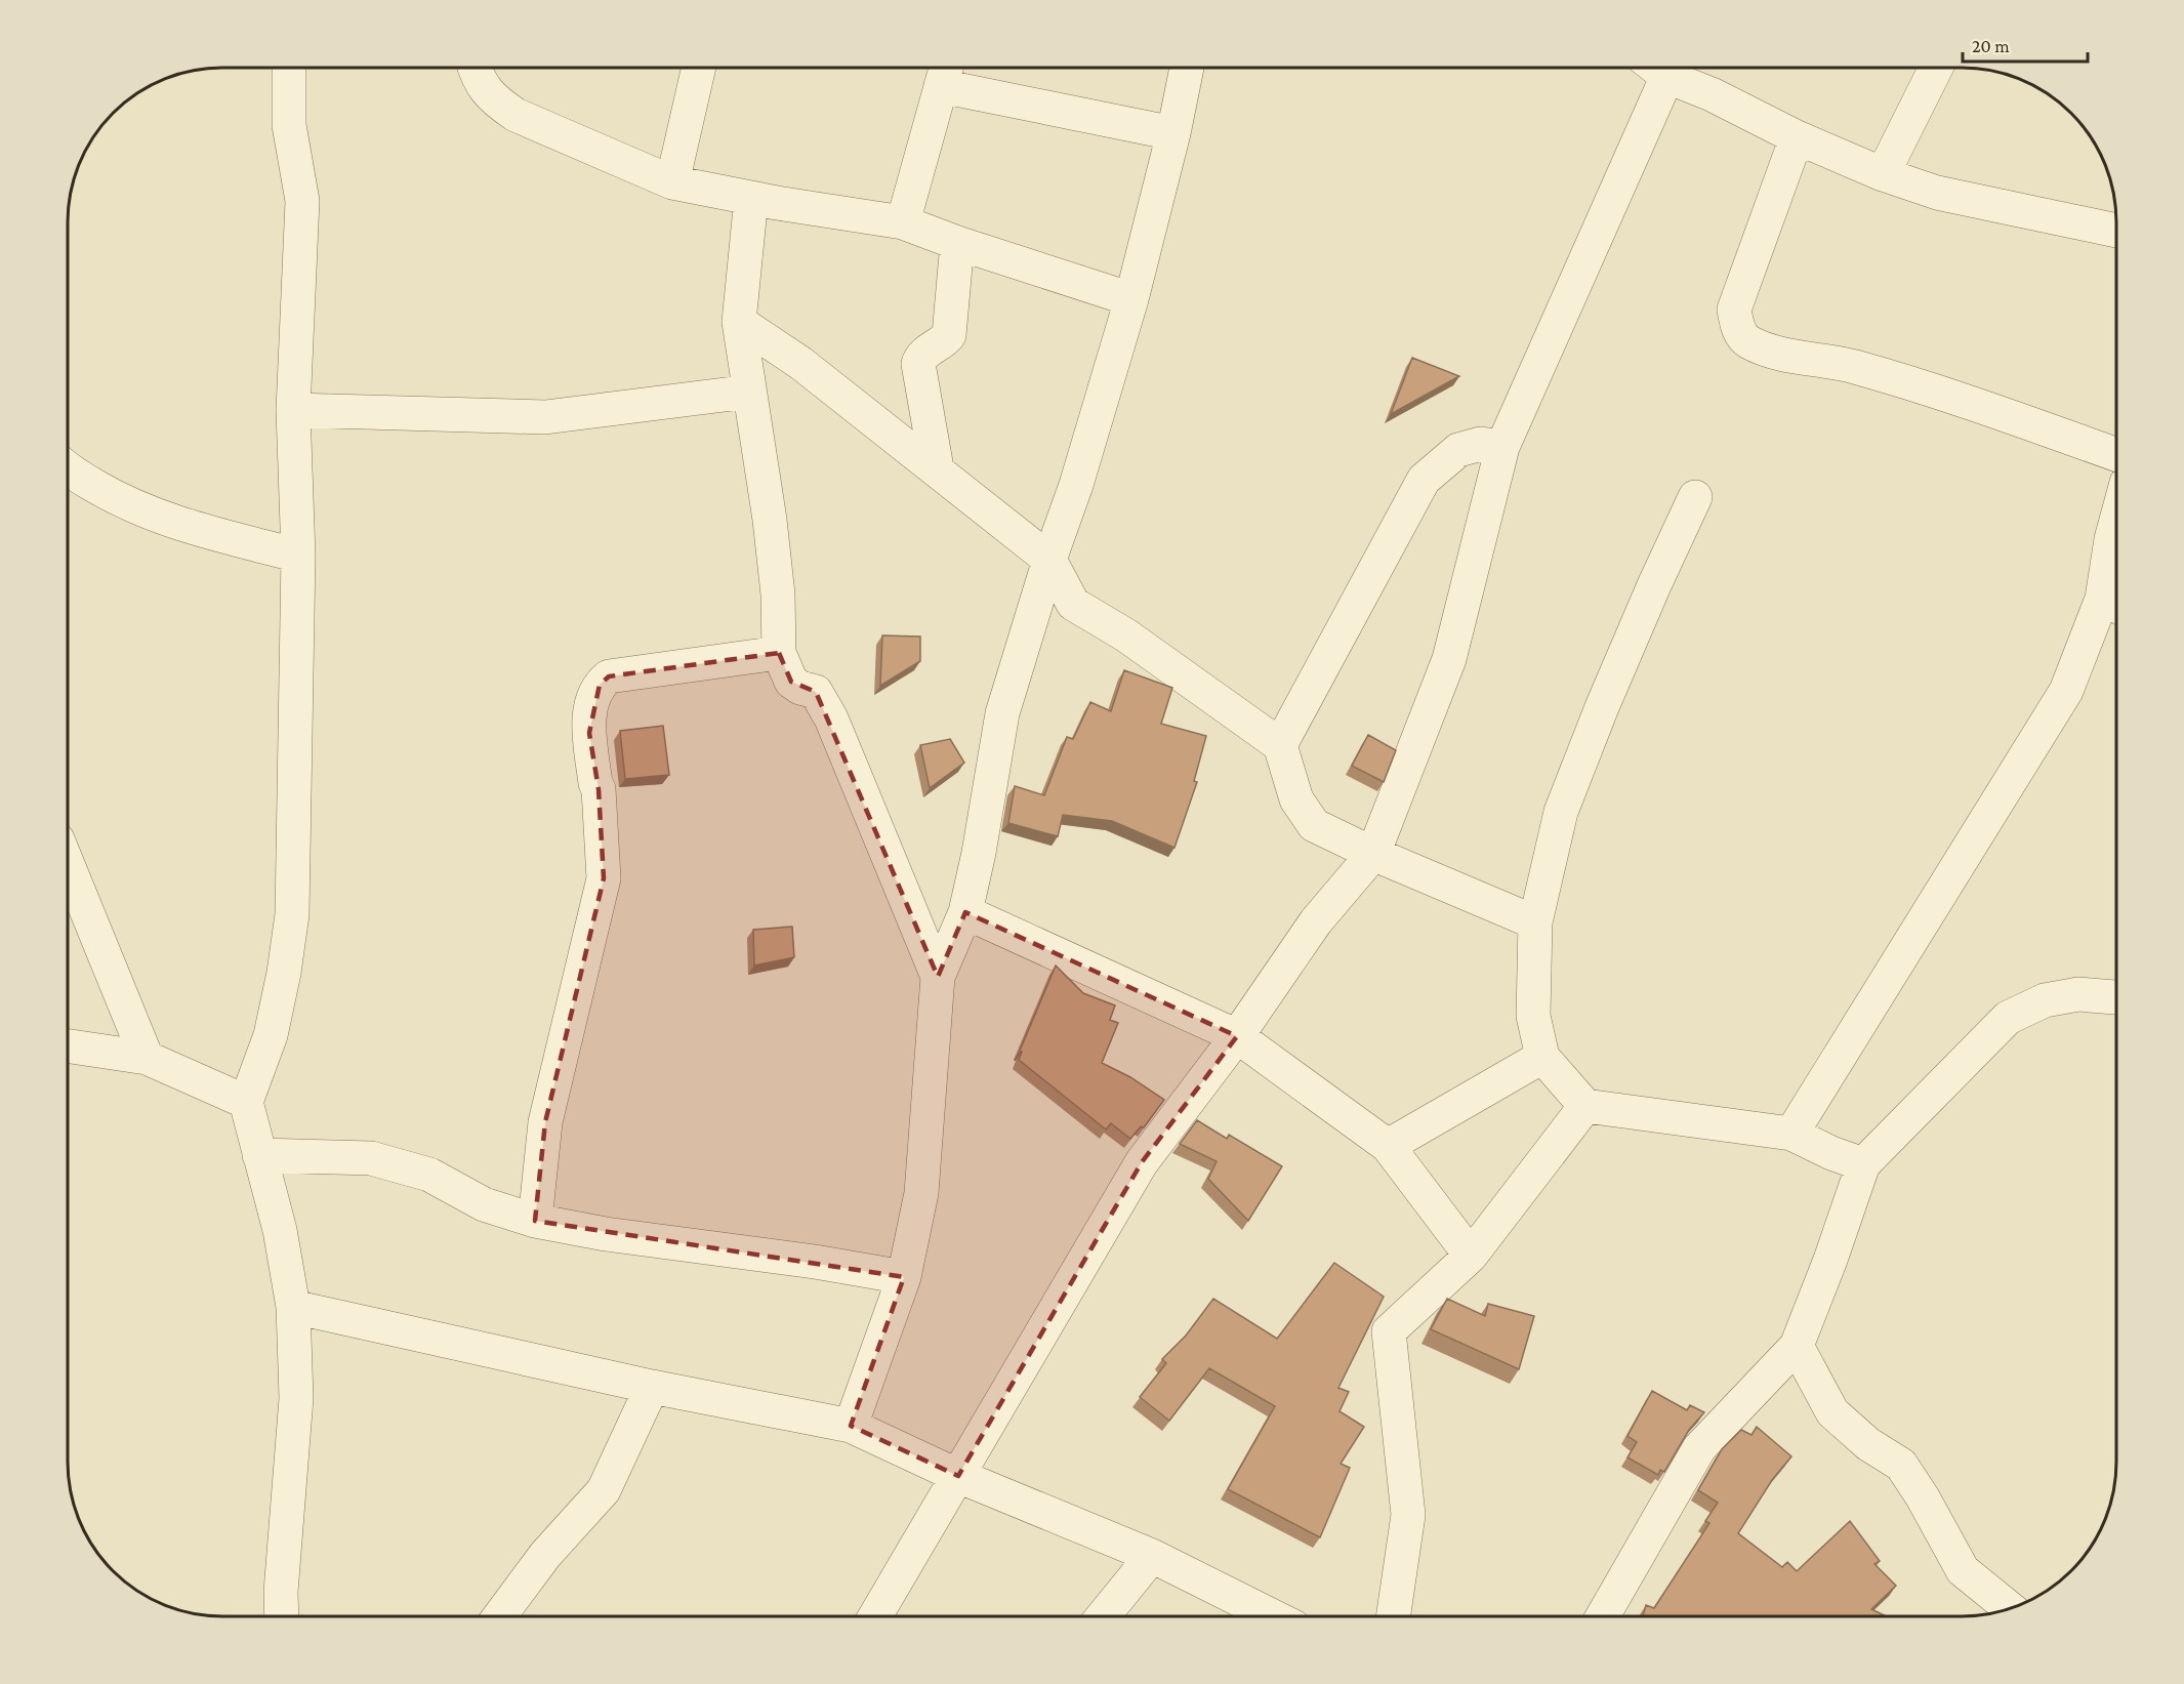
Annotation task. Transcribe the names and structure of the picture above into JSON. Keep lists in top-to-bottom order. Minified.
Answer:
{"scale_bar":"20 m"}
